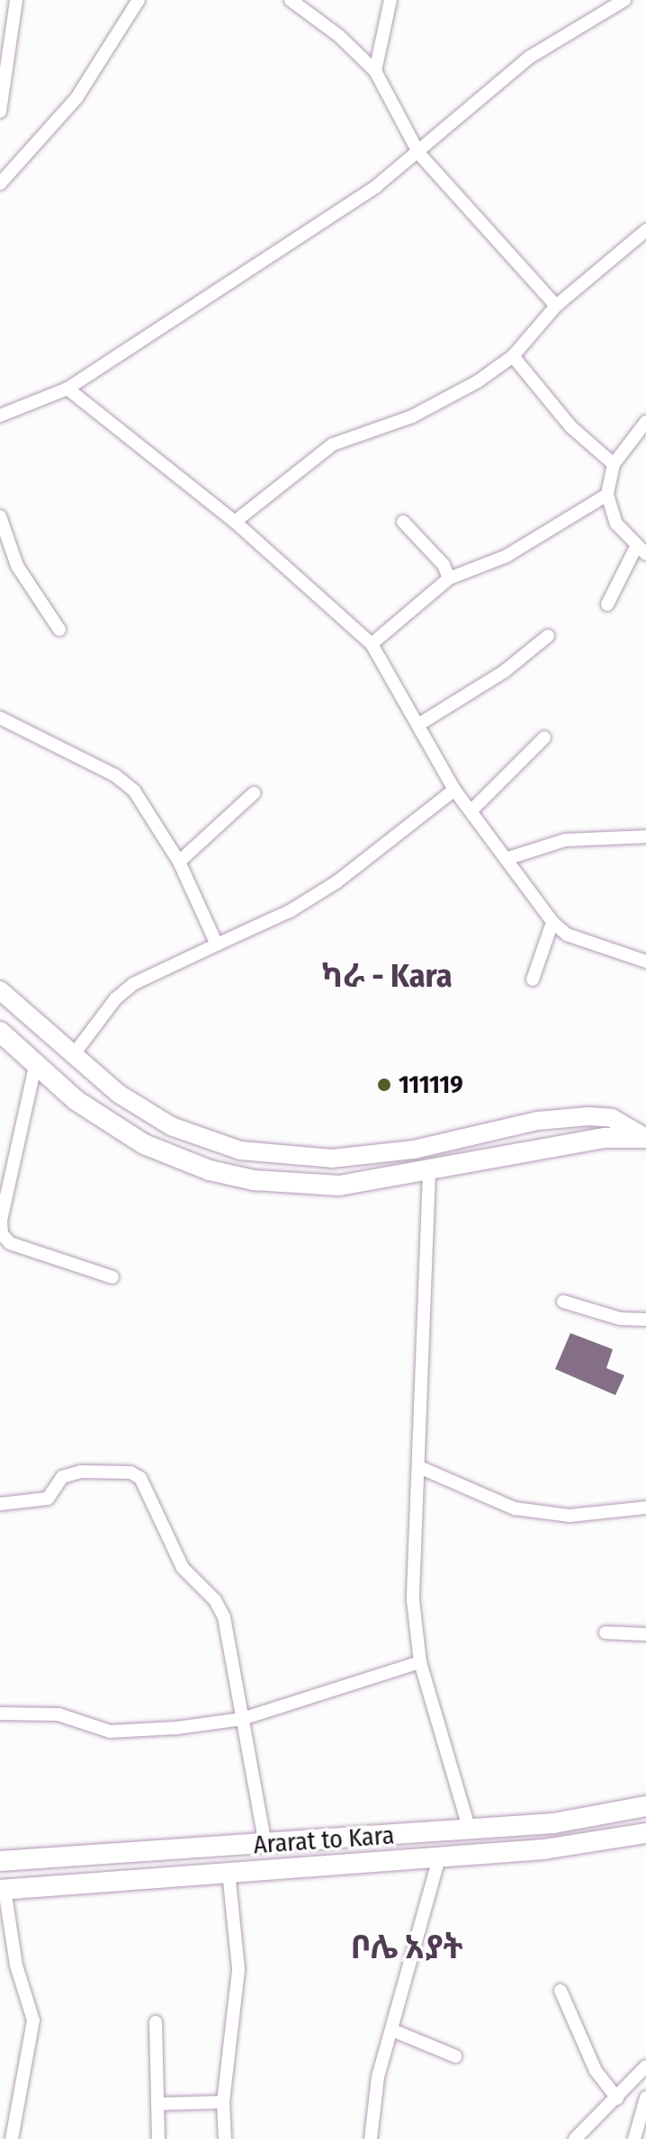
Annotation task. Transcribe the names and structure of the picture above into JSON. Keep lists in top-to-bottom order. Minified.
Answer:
{"streets":{"main road":["Ararat to Kara"]},"districts":["ካራ - Kara","ቦሌ አያት"],"places":["111119"]}
